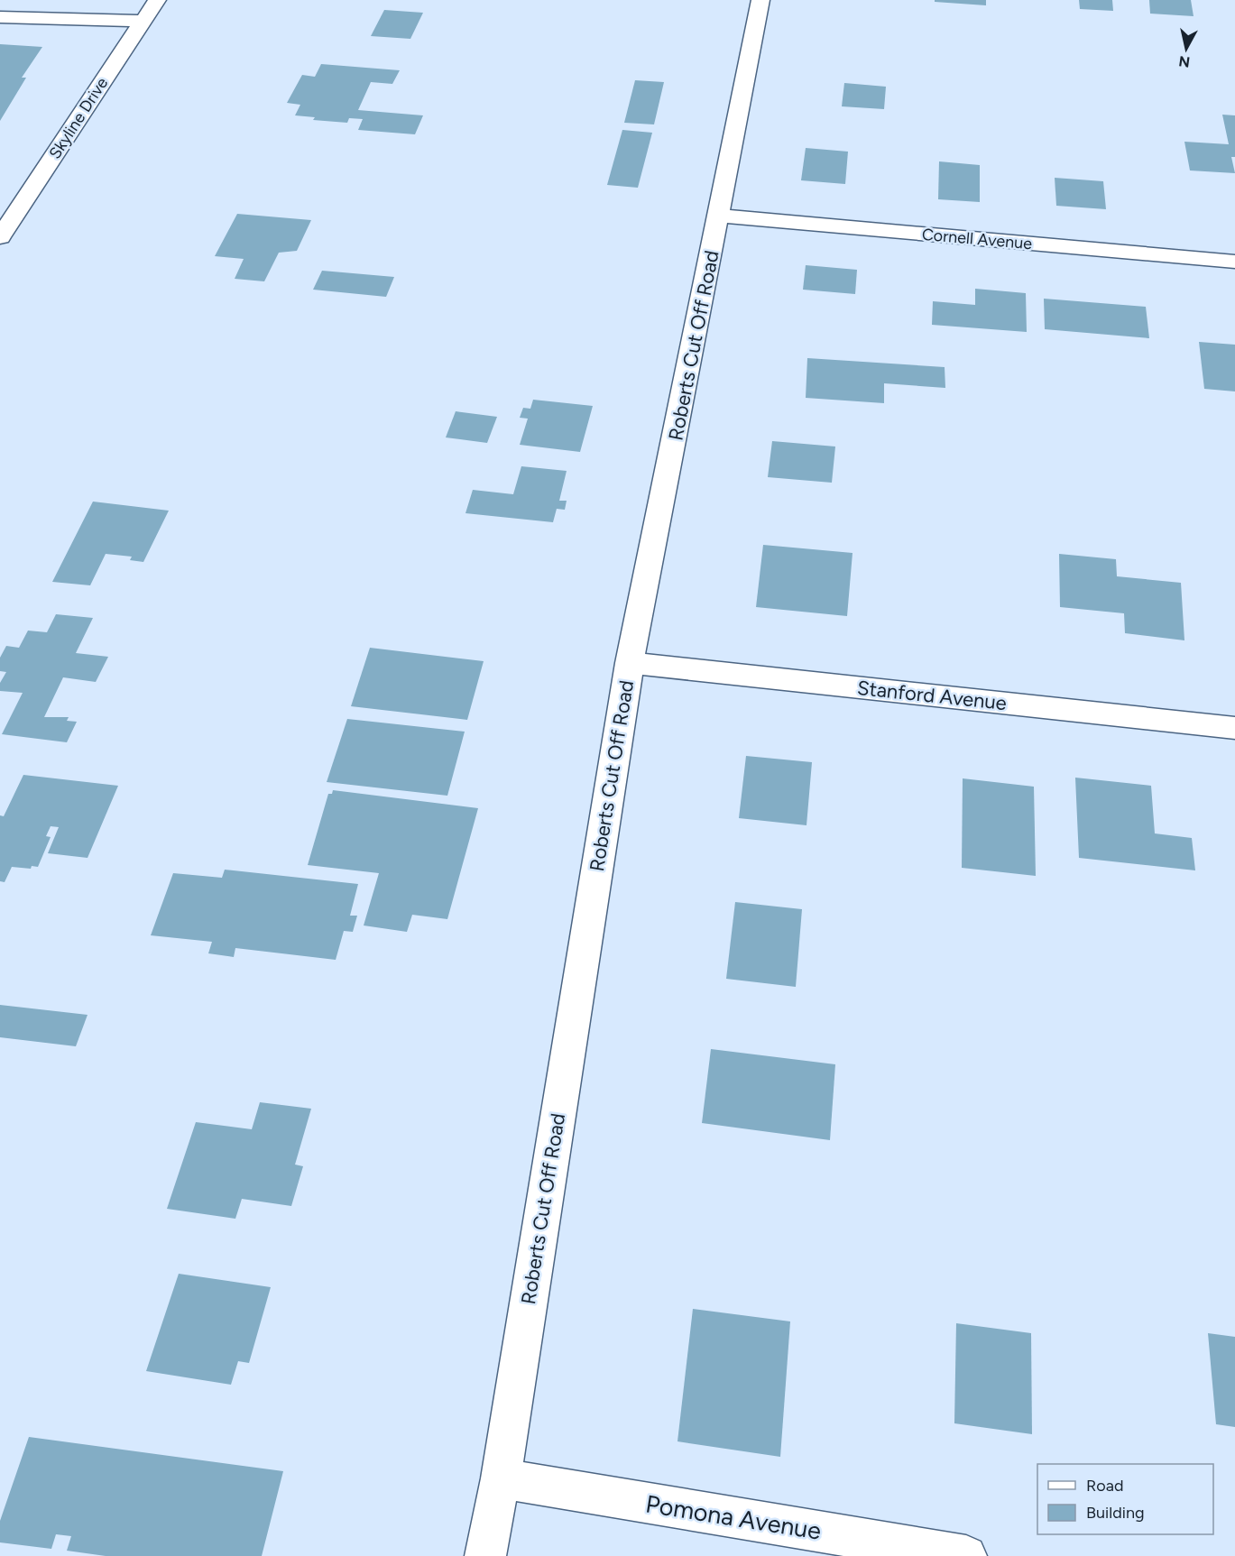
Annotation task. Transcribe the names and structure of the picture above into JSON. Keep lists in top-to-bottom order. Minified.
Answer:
{"streets":{"street":["Skyline Drive","Cornell Avenue","Roberts Cut Off Road","Stanford Avenue","Pomona Avenue"]},"crossings":[["Cornell Avenue","Roberts Cut Off Road"],["Roberts Cut Off Road","Stanford Avenue"],["Roberts Cut Off Road","Pomona Avenue"]],"legend":["Road","Building"],"north":"bottom"}
